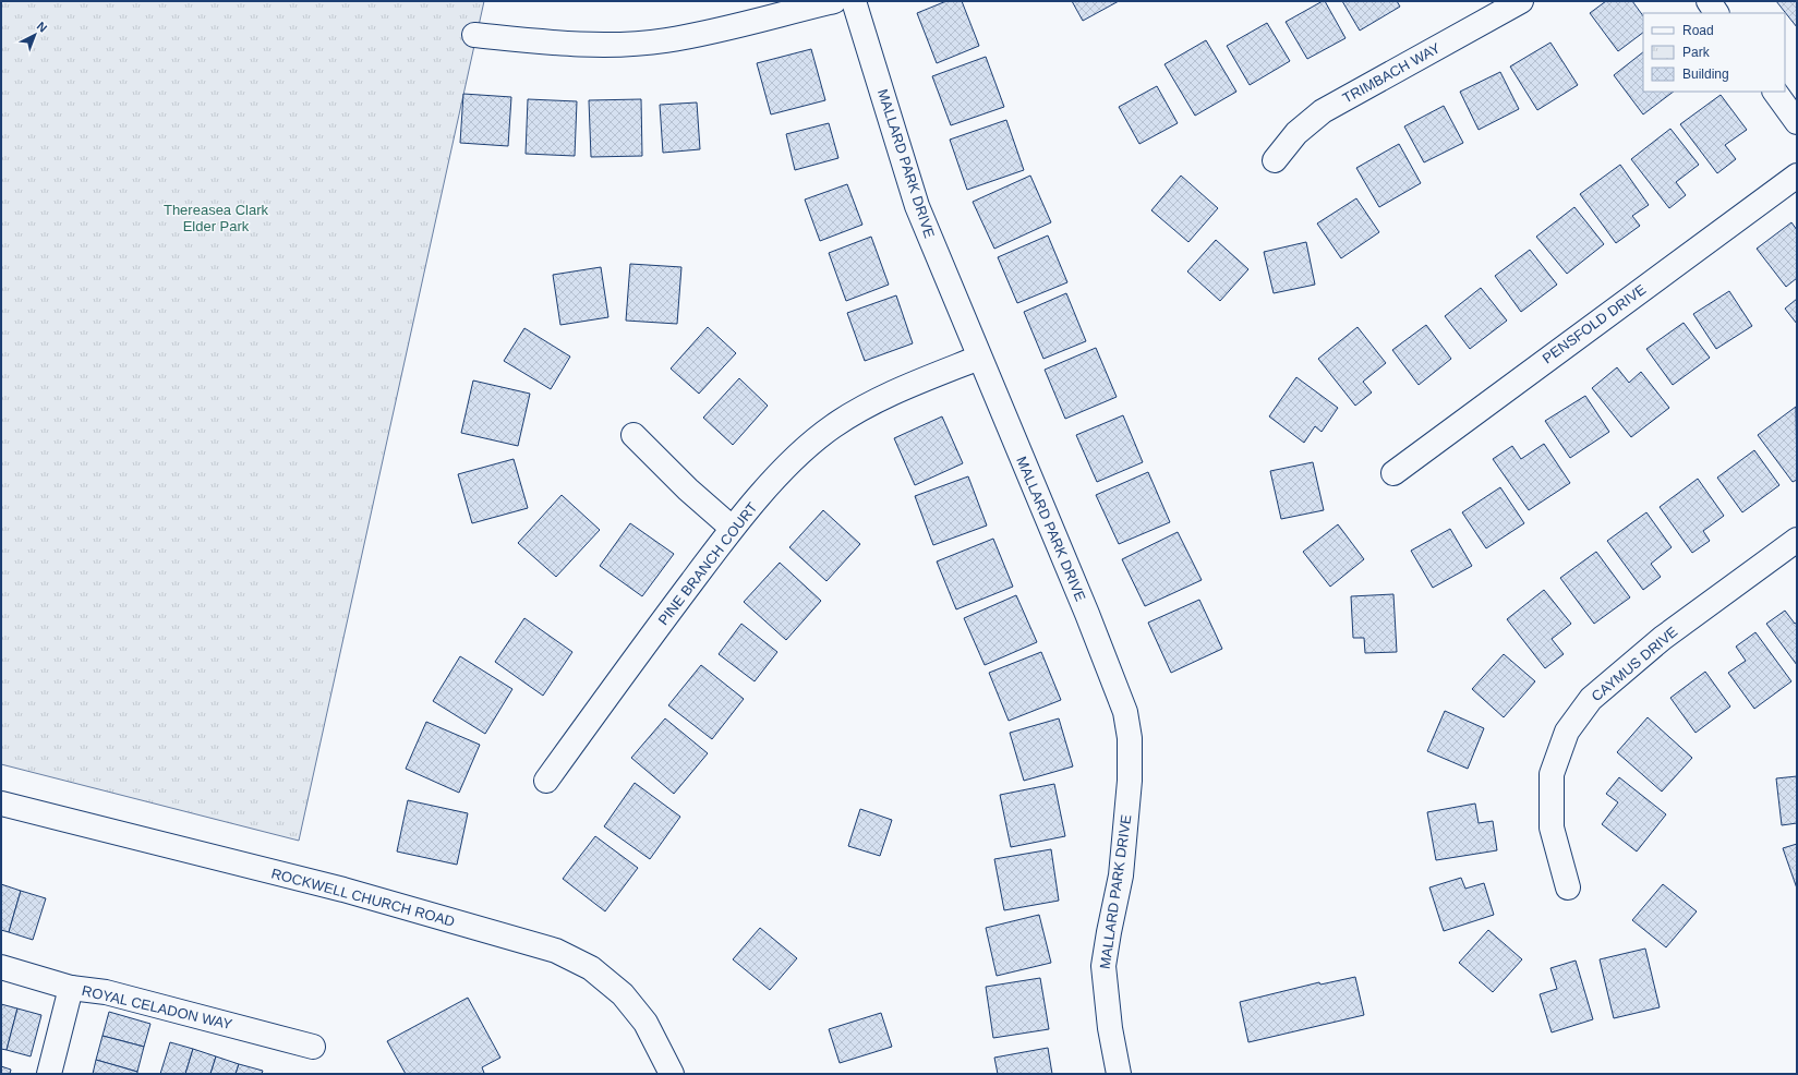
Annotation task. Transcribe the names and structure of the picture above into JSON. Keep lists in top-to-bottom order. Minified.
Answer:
{"streets":{"street":["TRIMBACH WAY","MALLARD PARK DRIVE","PENSFOLD DRIVE","PINE BRANCH COURT","CAYMUS DRIVE","ROCKWELL CHURCH ROAD","ROYAL CELADON WAY"]},"crossings":[["MALLARD PARK DRIVE","PINE BRANCH COURT"]],"parks":["Thereasea Clark Elder Park"],"legend":["Road","Park","Building"],"north":"top right"}
